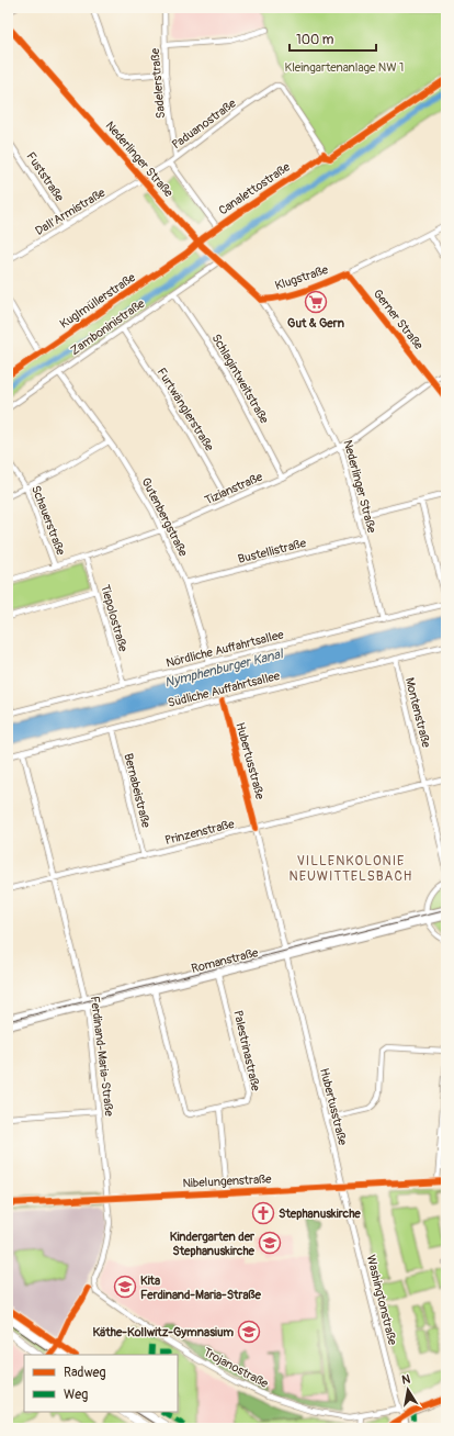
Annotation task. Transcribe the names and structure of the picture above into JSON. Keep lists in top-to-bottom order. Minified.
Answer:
{"streets":{"main road":["Romanstraße"],"street":["Sadelerstraße","Paduanostraße","Nederlinger Straße","Fuststraße","Canalettostraße","Dall'Armistraße","Klugstraße","Kuglmüllerstraße","Gerner Straße","Zamboninistraße","Schlagintweitstraße","Furtwänglerstraße","Tizianstraße","Gutenbergstraße","Schauerstraße","Bustellistraße","Tiepolostraße","Nördliche Auffahrtsallee","Südliche Auffahrtsallee","Montenstraße","Hubertusstraße","Bernabeistraße","Prinzenstraße","Palestrinastraße","Ferdinand-Maria-Straße","Nibelungenstraße","Washingtonstraße","Trojanostraße"]},"crossings":[["Sadelerstraße","Paduanostraße"],["Paduanostraße","Nederlinger Straße"],["Paduanostraße","Canalettostraße"],["Paduanostraße","Dall'Armistraße"],["Nederlinger Straße","Canalettostraße"],["Nederlinger Straße","Dall'Armistraße"],["Nederlinger Straße","Klugstraße"],["Nederlinger Straße","Kuglmüllerstraße"],["Nederlinger Straße","Zamboninistraße"],["Nederlinger Straße","Tizianstraße"],["Nederlinger Straße","Bustellistraße"],["Nederlinger Straße","Nördliche Auffahrtsallee"],["Fuststraße","Dall'Armistraße"],["Canalettostraße","Kuglmüllerstraße"],["Klugstraße","Gerner Straße"],["Gerner Straße","Tizianstraße"],["Zamboninistraße","Schlagintweitstraße"],["Zamboninistraße","Furtwänglerstraße"],["Zamboninistraße","Gutenbergstraße"],["Schlagintweitstraße","Tizianstraße"],["Furtwänglerstraße","Tizianstraße"],["Tizianstraße","Gutenbergstraße"],["Tizianstraße","Schauerstraße"],["Tizianstraße","Tiepolostraße"],["Gutenbergstraße","Bustellistraße"],["Gutenbergstraße","Nördliche Auffahrtsallee"],["Tiepolostraße","Nördliche Auffahrtsallee"],["Südliche Auffahrtsallee","Montenstraße"],["Südliche Auffahrtsallee","Hubertusstraße"],["Südliche Auffahrtsallee","Bernabeistraße"],["Südliche Auffahrtsallee","Ferdinand-Maria-Straße"],["Montenstraße","Prinzenstraße"],["Hubertusstraße","Prinzenstraße"],["Hubertusstraße","Romanstraße"],["Hubertusstraße","Nibelungenstraße"],["Hubertusstraße","Washingtonstraße"],["Bernabeistraße","Prinzenstraße"],["Prinzenstraße","Ferdinand-Maria-Straße"],["Romanstraße","Palestrinastraße"],["Romanstraße","Ferdinand-Maria-Straße"],["Ferdinand-Maria-Straße","Nibelungenstraße"],["Ferdinand-Maria-Straße","Trojanostraße"],["Nibelungenstraße","Washingtonstraße"],["Washingtonstraße","Trojanostraße"]],"districts":["VILLENKOLONIE NEUWITTELSBACH"],"water":["Nymphenburger Kanal"],"parks":["Kleingartenanlage NW 1"],"places":{"supermarket":["Gut & Gern"],"church":["Stephanuskirche"],"school or university":["Kindergarten der Stephanuskirche","Kita Ferdinand-Maria-Straße","Käthe-Kollwitz-Gymnasium"]},"legend":["Radweg","Weg"],"scale_bar":"100 m","north":"top"}
